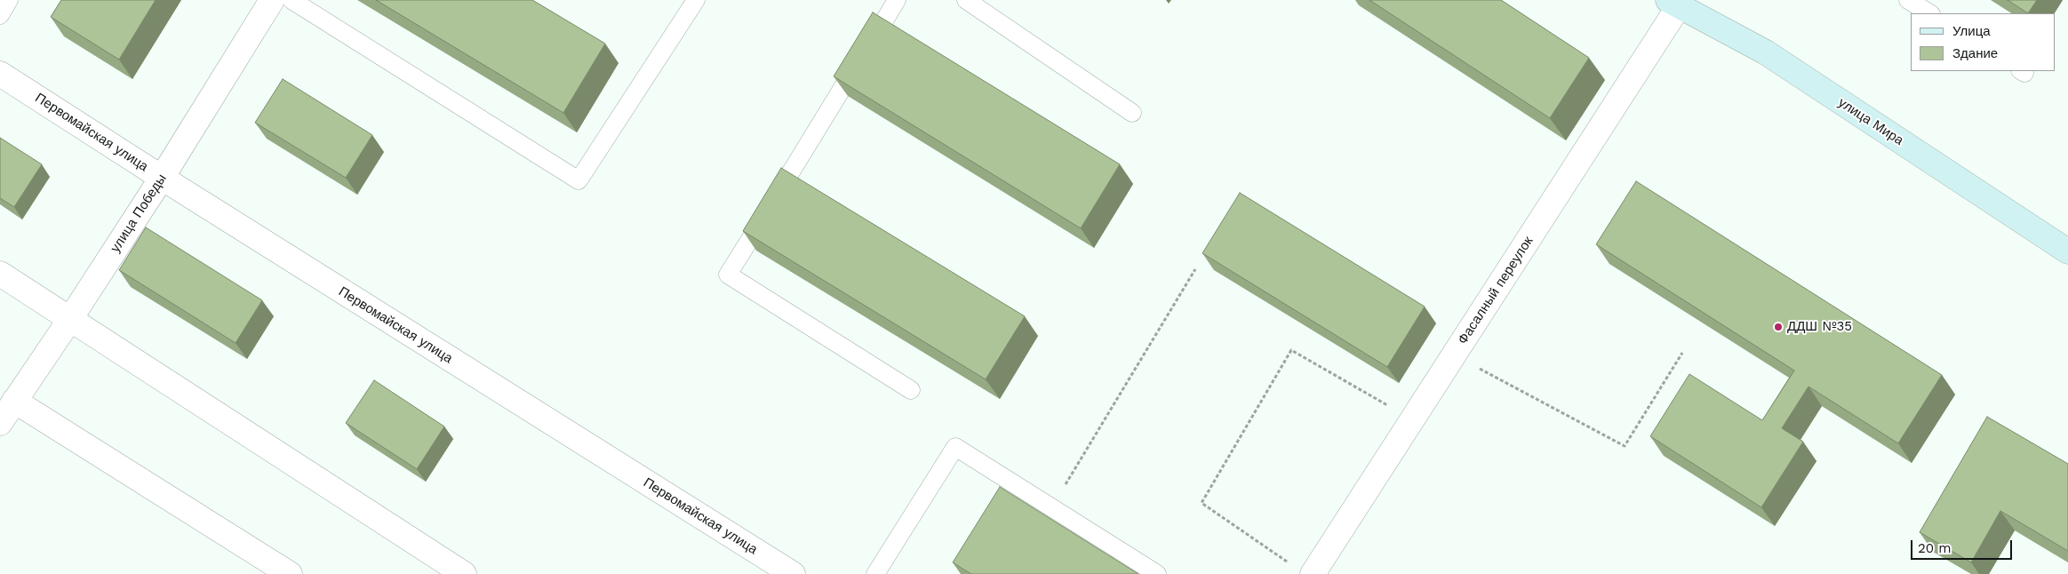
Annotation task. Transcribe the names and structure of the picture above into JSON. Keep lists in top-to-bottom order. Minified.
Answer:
{"streets":{"main road":["улица Мира"],"street":["Первомайская улица","улица Победы","Фасалный переулок"]},"crossings":[["улица Мира","Фасалный переулок"],["Первомайская улица","улица Победы"]],"places":["ДДШ №35"],"legend":["Улица","Здание"],"scale_bar":"20 m"}
